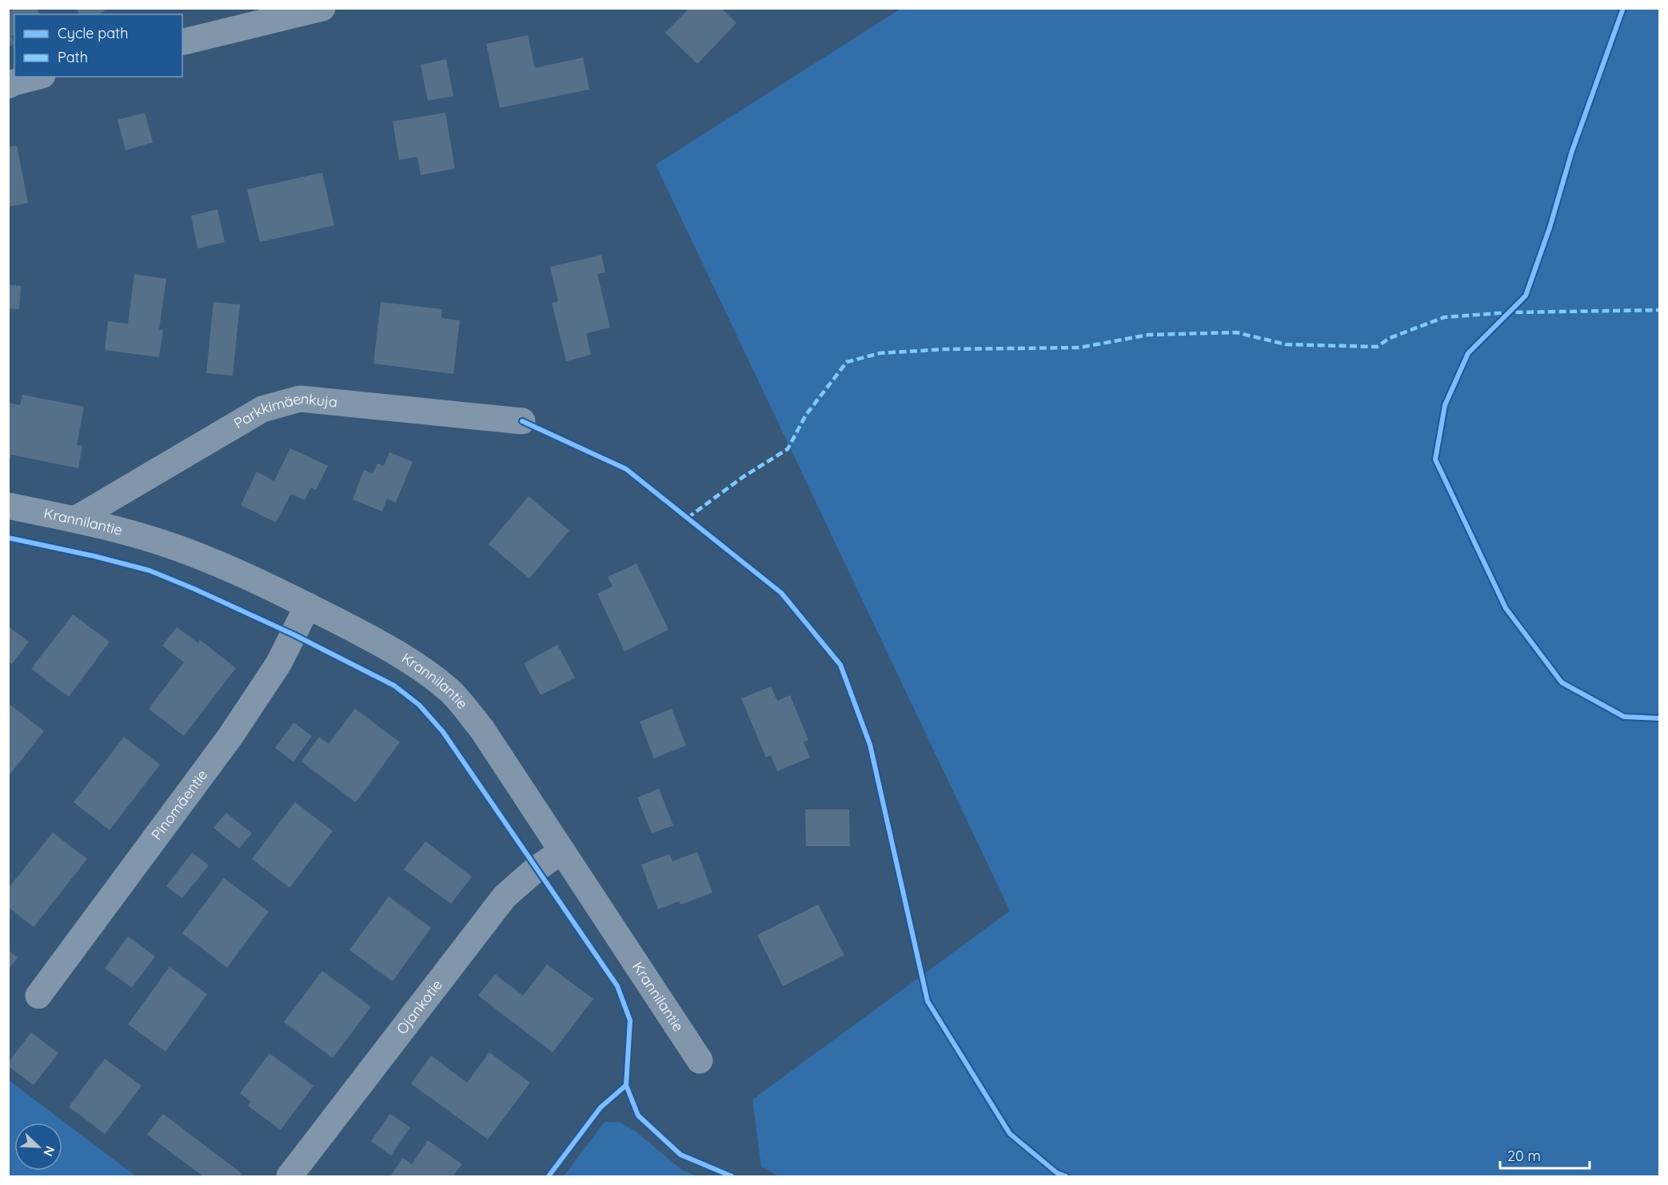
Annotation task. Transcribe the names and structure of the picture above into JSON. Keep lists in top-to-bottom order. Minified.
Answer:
{"streets":{"street":["Parkkimäenkuja","Krannilantie","Pinomäentie","Ojankotie"]},"crossings":[["Parkkimäenkuja","Krannilantie"],["Krannilantie","Pinomäentie"],["Krannilantie","Ojankotie"]],"legend":["Cycle path","Path"],"scale_bar":"20 m","north":"bottom right"}
